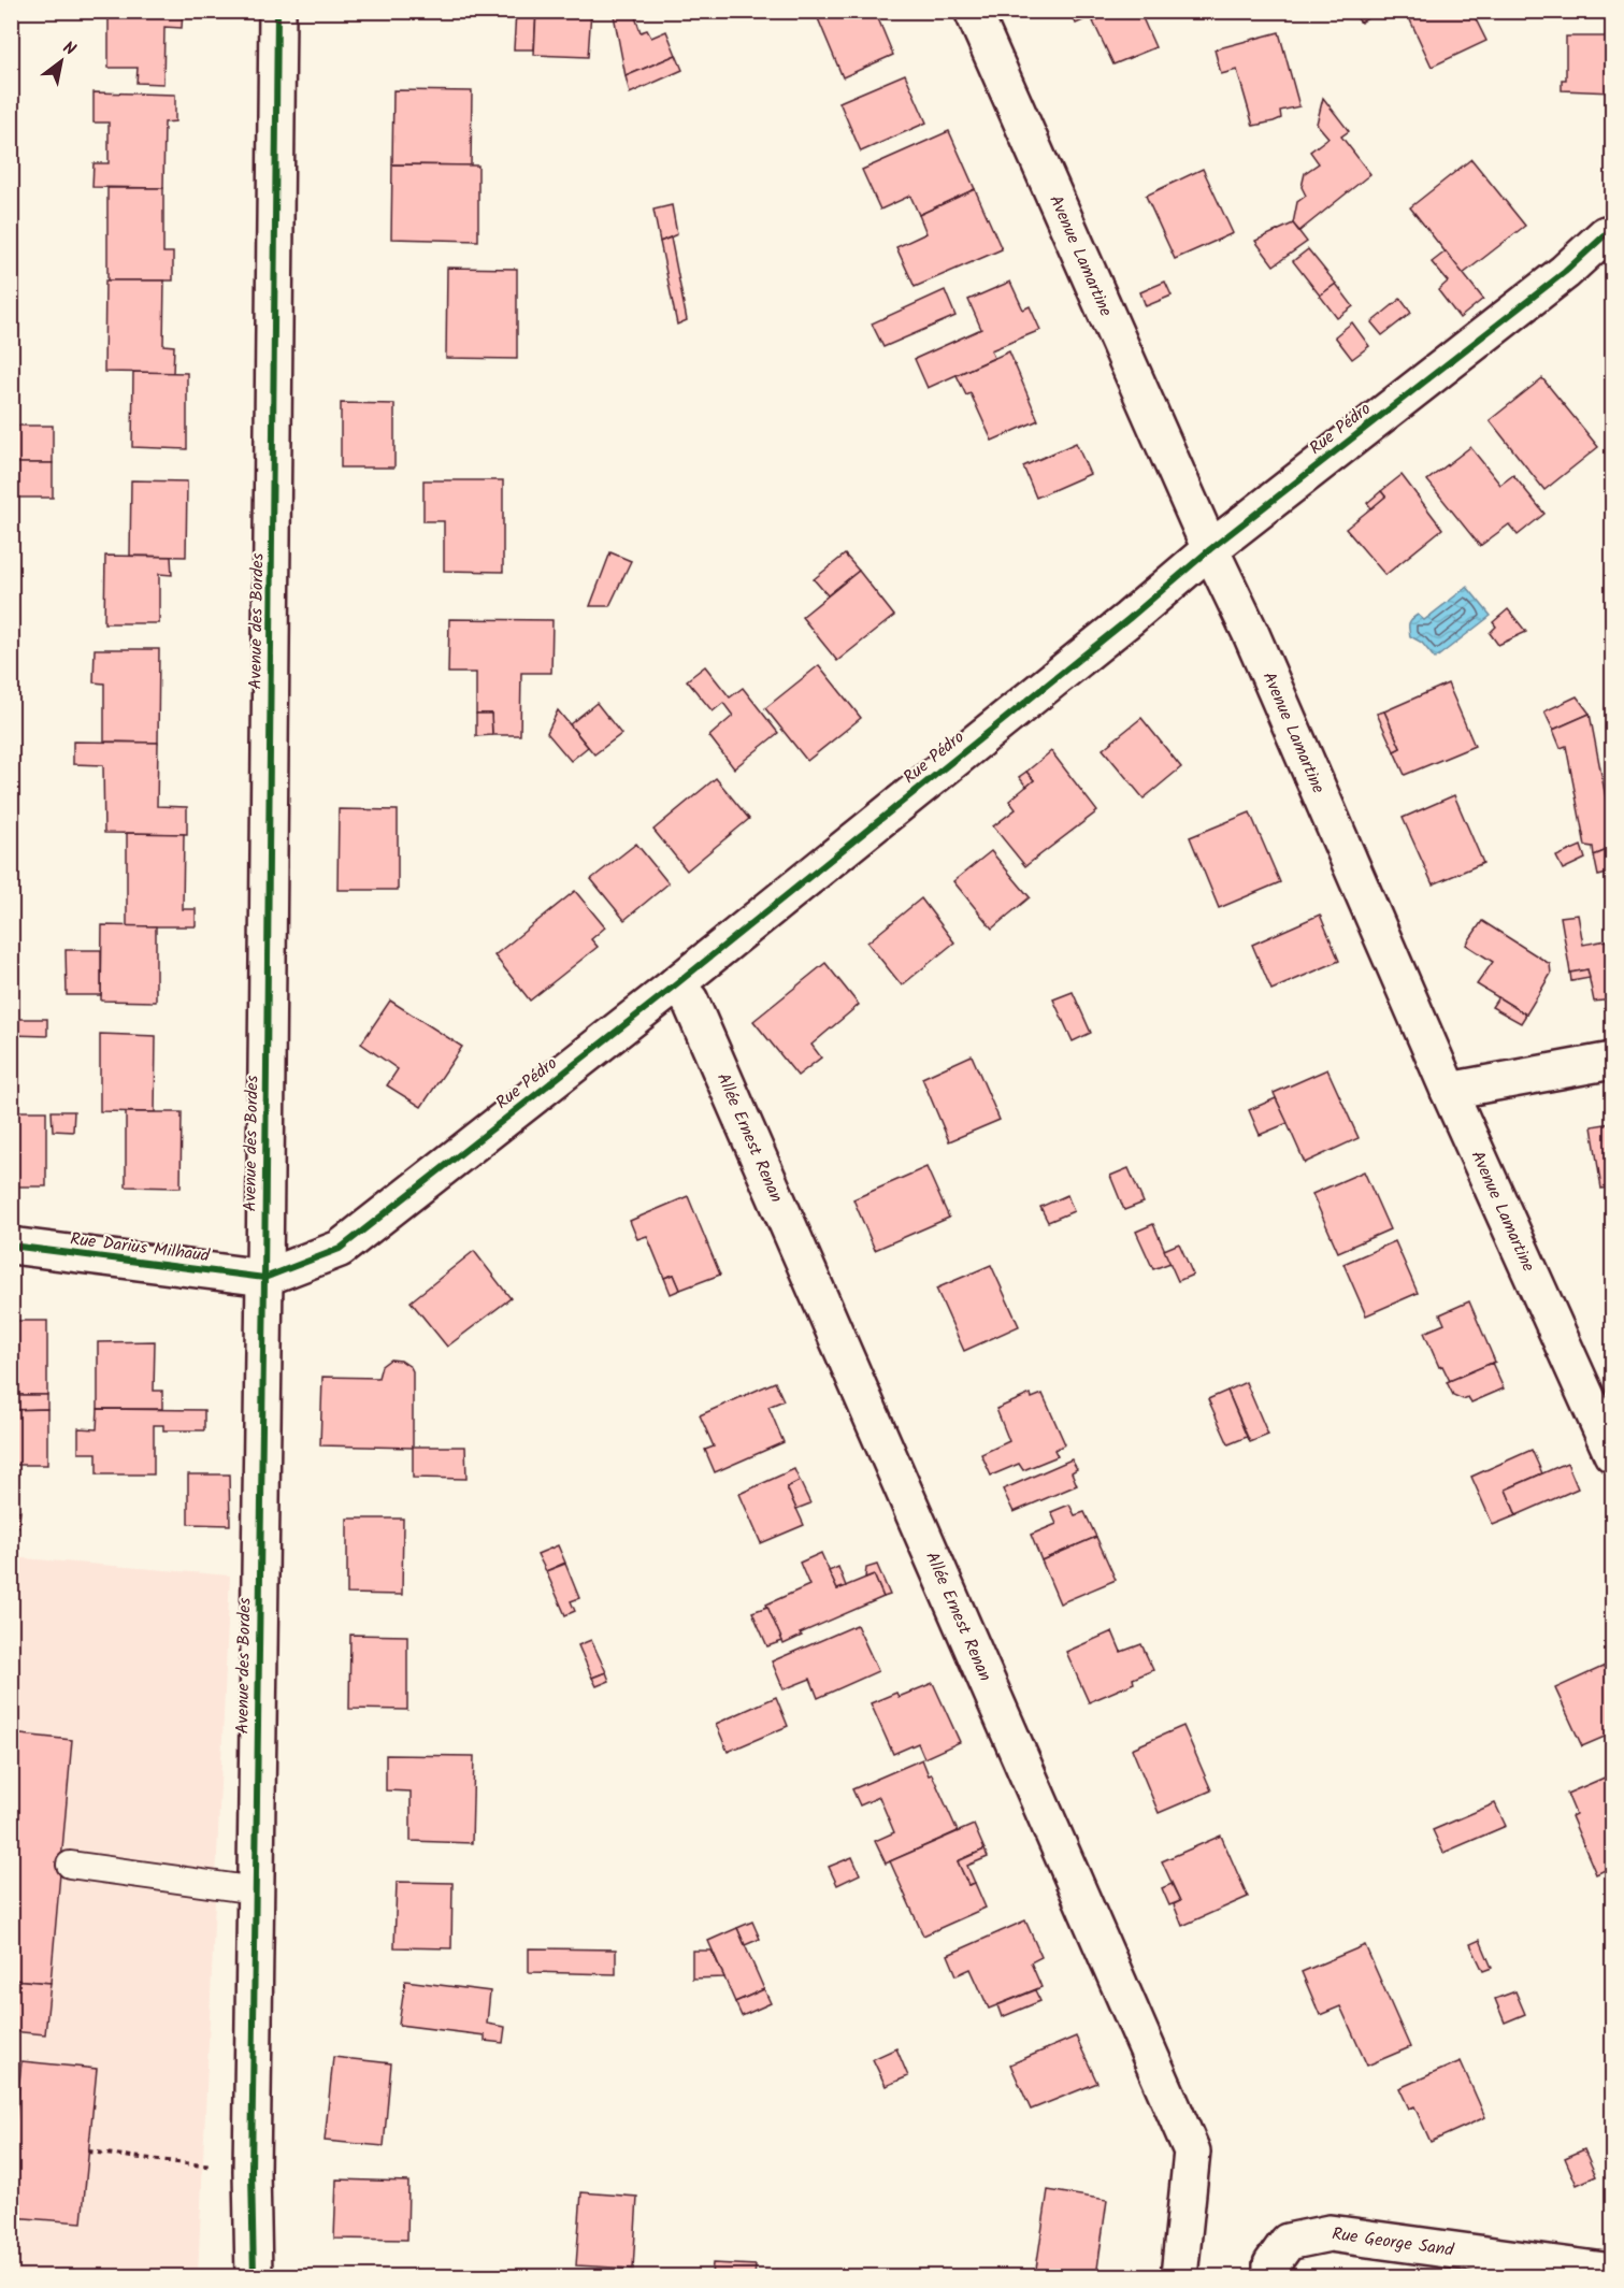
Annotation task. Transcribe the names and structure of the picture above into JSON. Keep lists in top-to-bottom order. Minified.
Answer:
{"streets":{"street":["Avenue Lamartine","Rue Pédro","Avenue des Bordes","Allée Ernest Renan","Rue Darius Milhaud","Rue George Sand"]},"crossings":[["Avenue Lamartine","Rue Pédro"],["Rue Pédro","Avenue des Bordes"],["Rue Pédro","Allée Ernest Renan"],["Rue Pédro","Rue Darius Milhaud"],["Avenue des Bordes","Rue Darius Milhaud"]],"north":"top right"}
